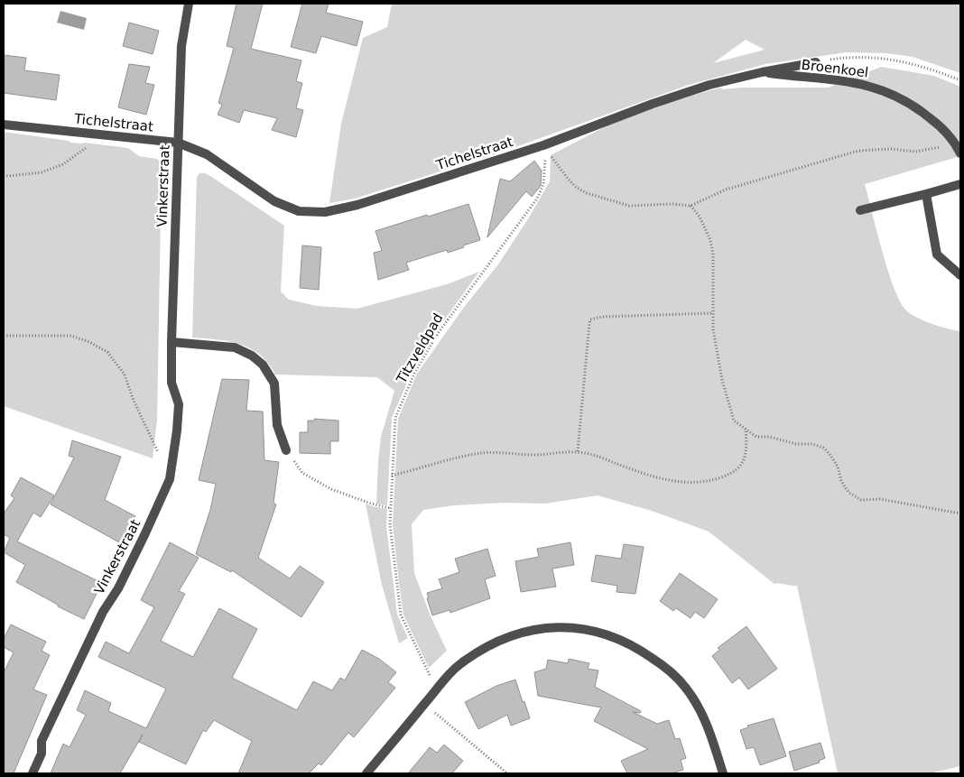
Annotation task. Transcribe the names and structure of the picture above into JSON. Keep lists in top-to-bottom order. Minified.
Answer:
{"streets":{"street":["Broenkoel","Tichelstraat","Vinkerstraat"],"path":["Titzveldpad"]},"crossings":[["Broenkoel","Tichelstraat"],["Tichelstraat","Vinkerstraat"],["Tichelstraat","Titzveldpad"]]}
